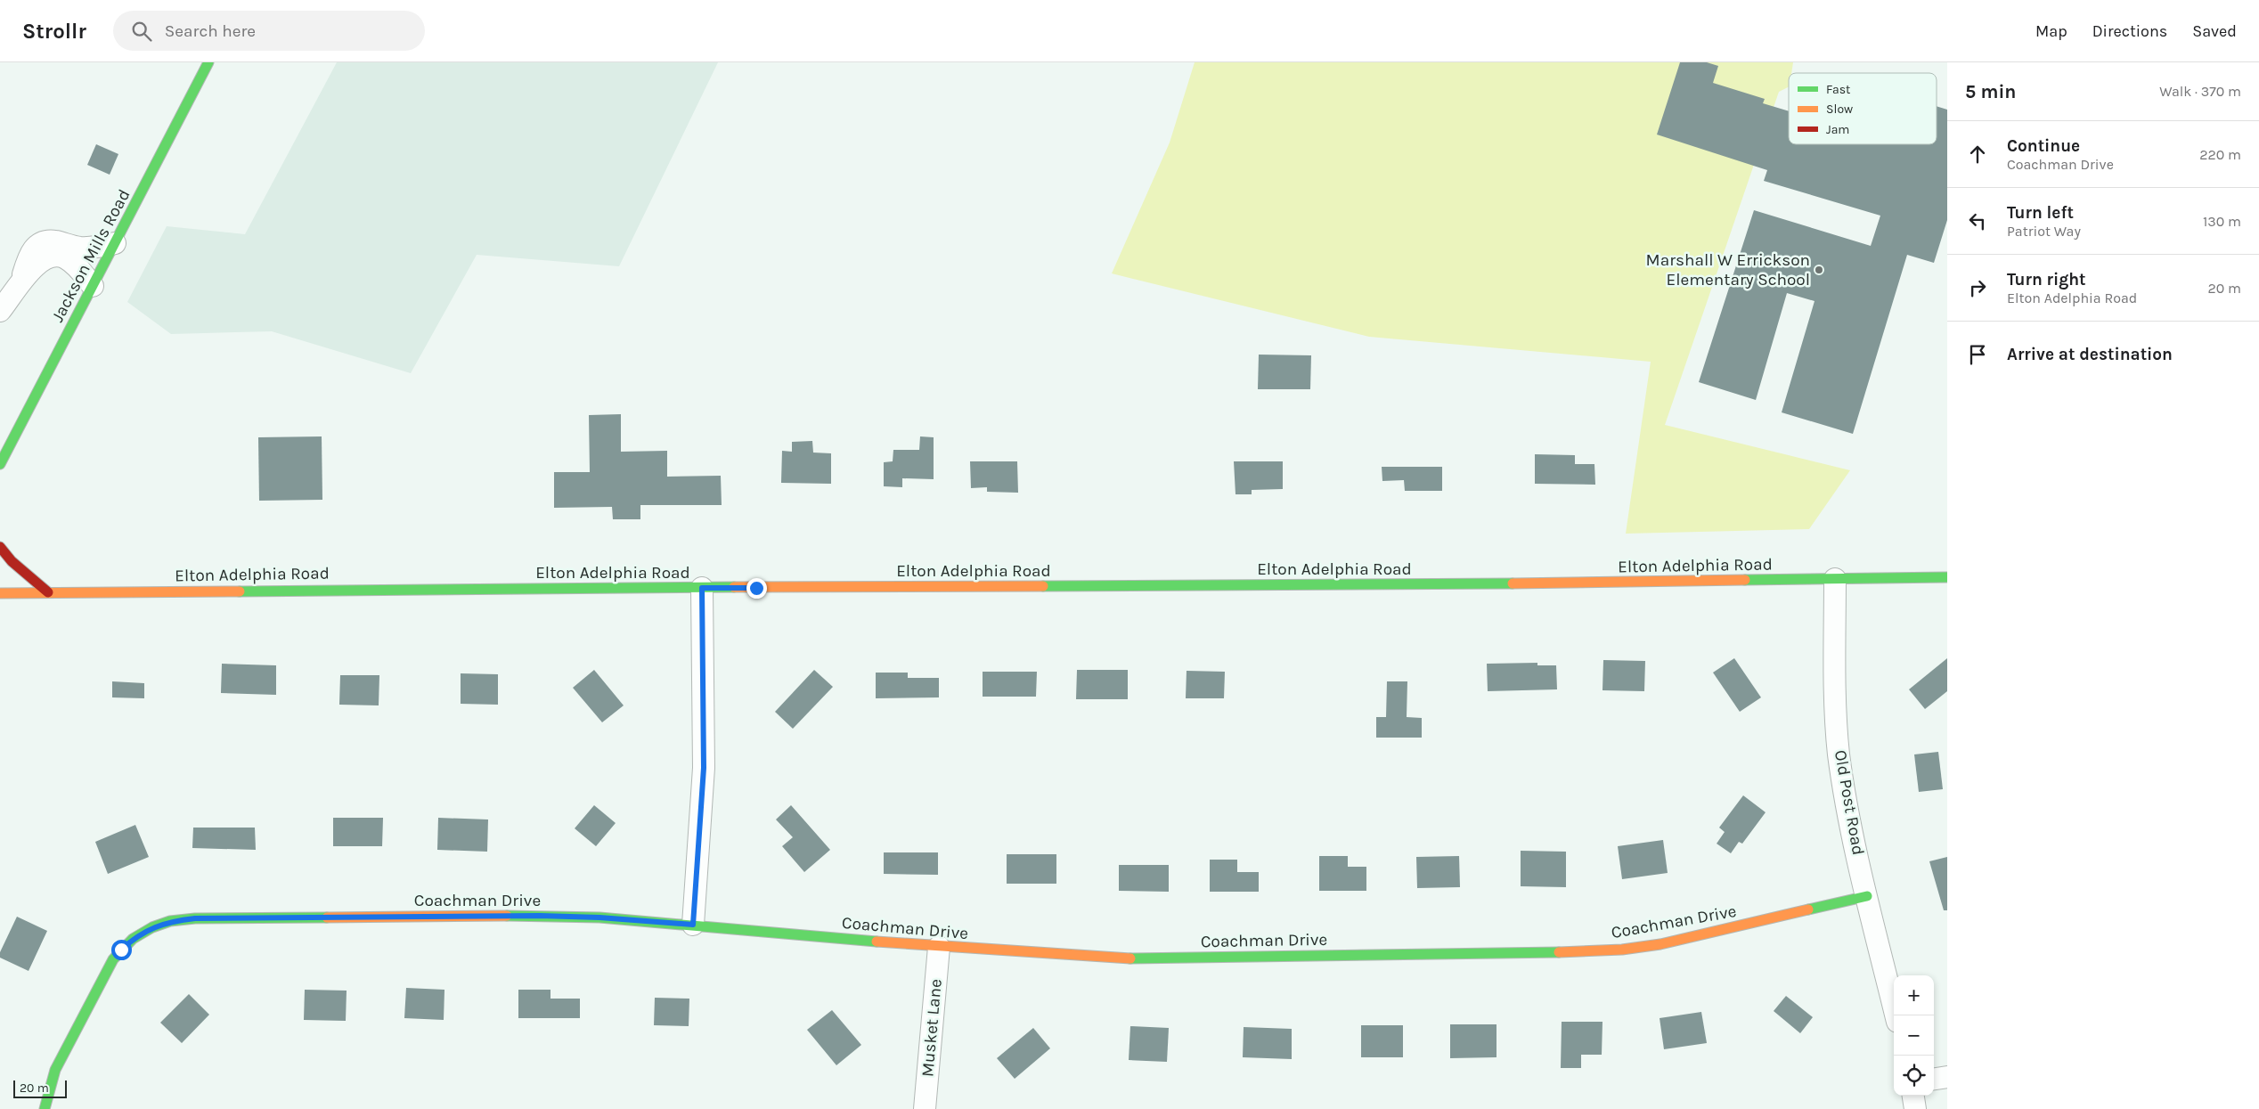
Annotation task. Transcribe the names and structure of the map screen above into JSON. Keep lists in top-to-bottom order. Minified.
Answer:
{"streets":{"main road":["Jackson Mills Road","Elton Adelphia Road","Coachman Drive"],"street":["Old Post Road","Musket Lane"]},"crossings":[["Elton Adelphia Road","Old Post Road"],["Old Post Road","Coachman Drive"],["Coachman Drive","Musket Lane"]],"places":["Marshall W Errickson Elementary School"],"legend":["Fast","Slow","Jam"],"scale_bar":"20 m","page":{"header":"Strollr","search":"Search here","nav":["Map","Directions","Saved"],"heading":["5 min","Walk · 370 m"],"list":[["Continue","Coachman Drive","220 m"],["Turn left","Patriot Way","130 m"],["Turn right","Elton Adelphia Road","20 m"],"Arrive at destination"],"map_buttons":["+","−"],"scale":"20 m"}}
